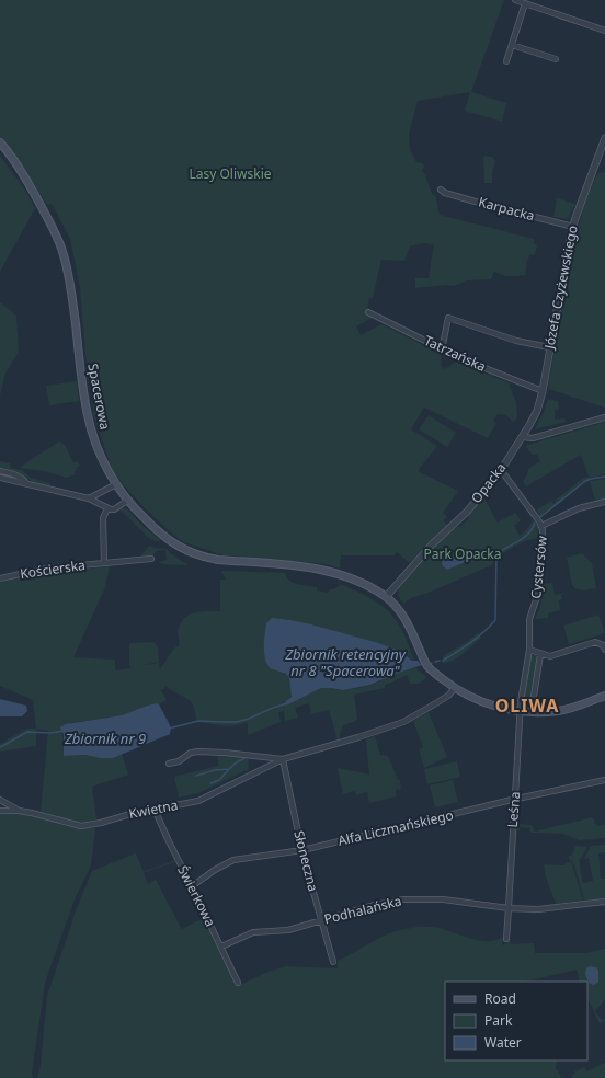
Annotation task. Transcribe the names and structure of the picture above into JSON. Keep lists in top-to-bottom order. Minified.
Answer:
{"streets":{"main road":["Spacerowa"],"street":["Karpacka","Józefa Czyżewskiego","Tatrzańska","Opacka","Cystersów","Kościerska","Kwietna","Leśna","Alfa Liczmańskiego","Słoneczna","Świerkowa","Podhalańska"]},"crossings":[["Karpacka","Józefa Czyżewskiego"],["Józefa Czyżewskiego","Tatrzańska"],["Józefa Czyżewskiego","Opacka"],["Spacerowa","Opacka"],["Spacerowa","Cystersów"],["Spacerowa","Kwietna"],["Spacerowa","Leśna"],["Opacka","Cystersów"],["Cystersów","Leśna"],["Kwietna","Słoneczna"],["Kwietna","Świerkowa"],["Leśna","Alfa Liczmańskiego"],["Leśna","Podhalańska"],["Alfa Liczmańskiego","Słoneczna"],["Alfa Liczmańskiego","Świerkowa"],["Słoneczna","Podhalańska"],["Świerkowa","Podhalańska"]],"districts":["OLIWA"],"water":["Zbiornik retencyjny nr 8 \"Spacerowa\"","Zbiornik nr 9"],"parks":["Lasy Oliwskie","Park Opacka"],"legend":["Road","Park","Water"]}
